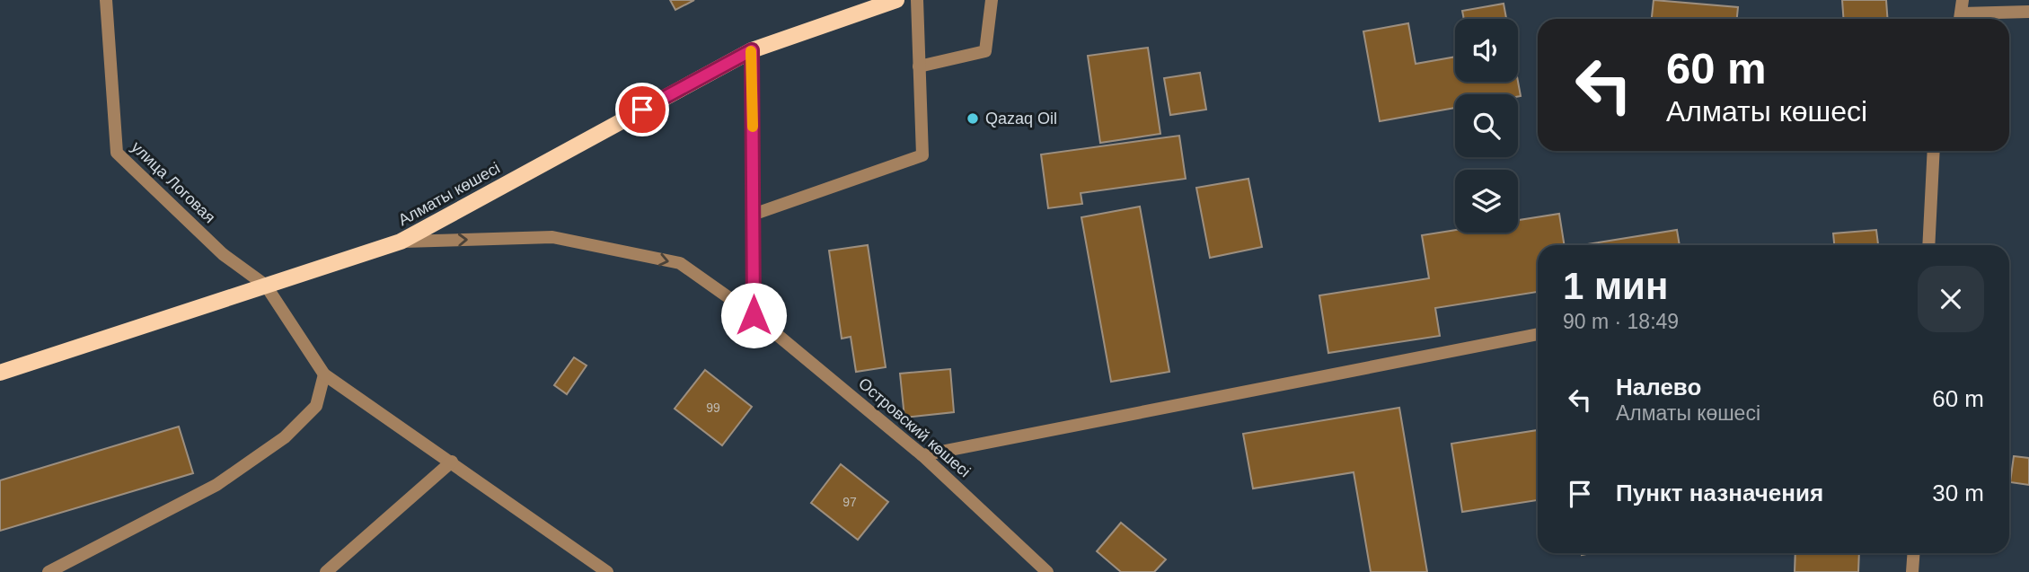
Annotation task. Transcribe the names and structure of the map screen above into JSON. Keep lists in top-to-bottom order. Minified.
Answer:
{"streets":{"main road":["Алматы көшесі"],"street":["улица Логовая","Островский көшесі"]},"crossings":[["улица Логовая","Алматы көшесі"],["Алматы көшесі","Островский көшесі"]],"one_way":["Островский көшесі"],"places":["Qazaq Oil"],"house_numbers":["99","97"],"page":{"turn":["60 m","Алматы көшесі"],"heading":["1 мин","90 m · 18:49"],"list":[{"name":"Налево","note":"Алматы көшесі","value":"60 m"},{"name":"Пункт назначения","value":"30 m"}]}}
